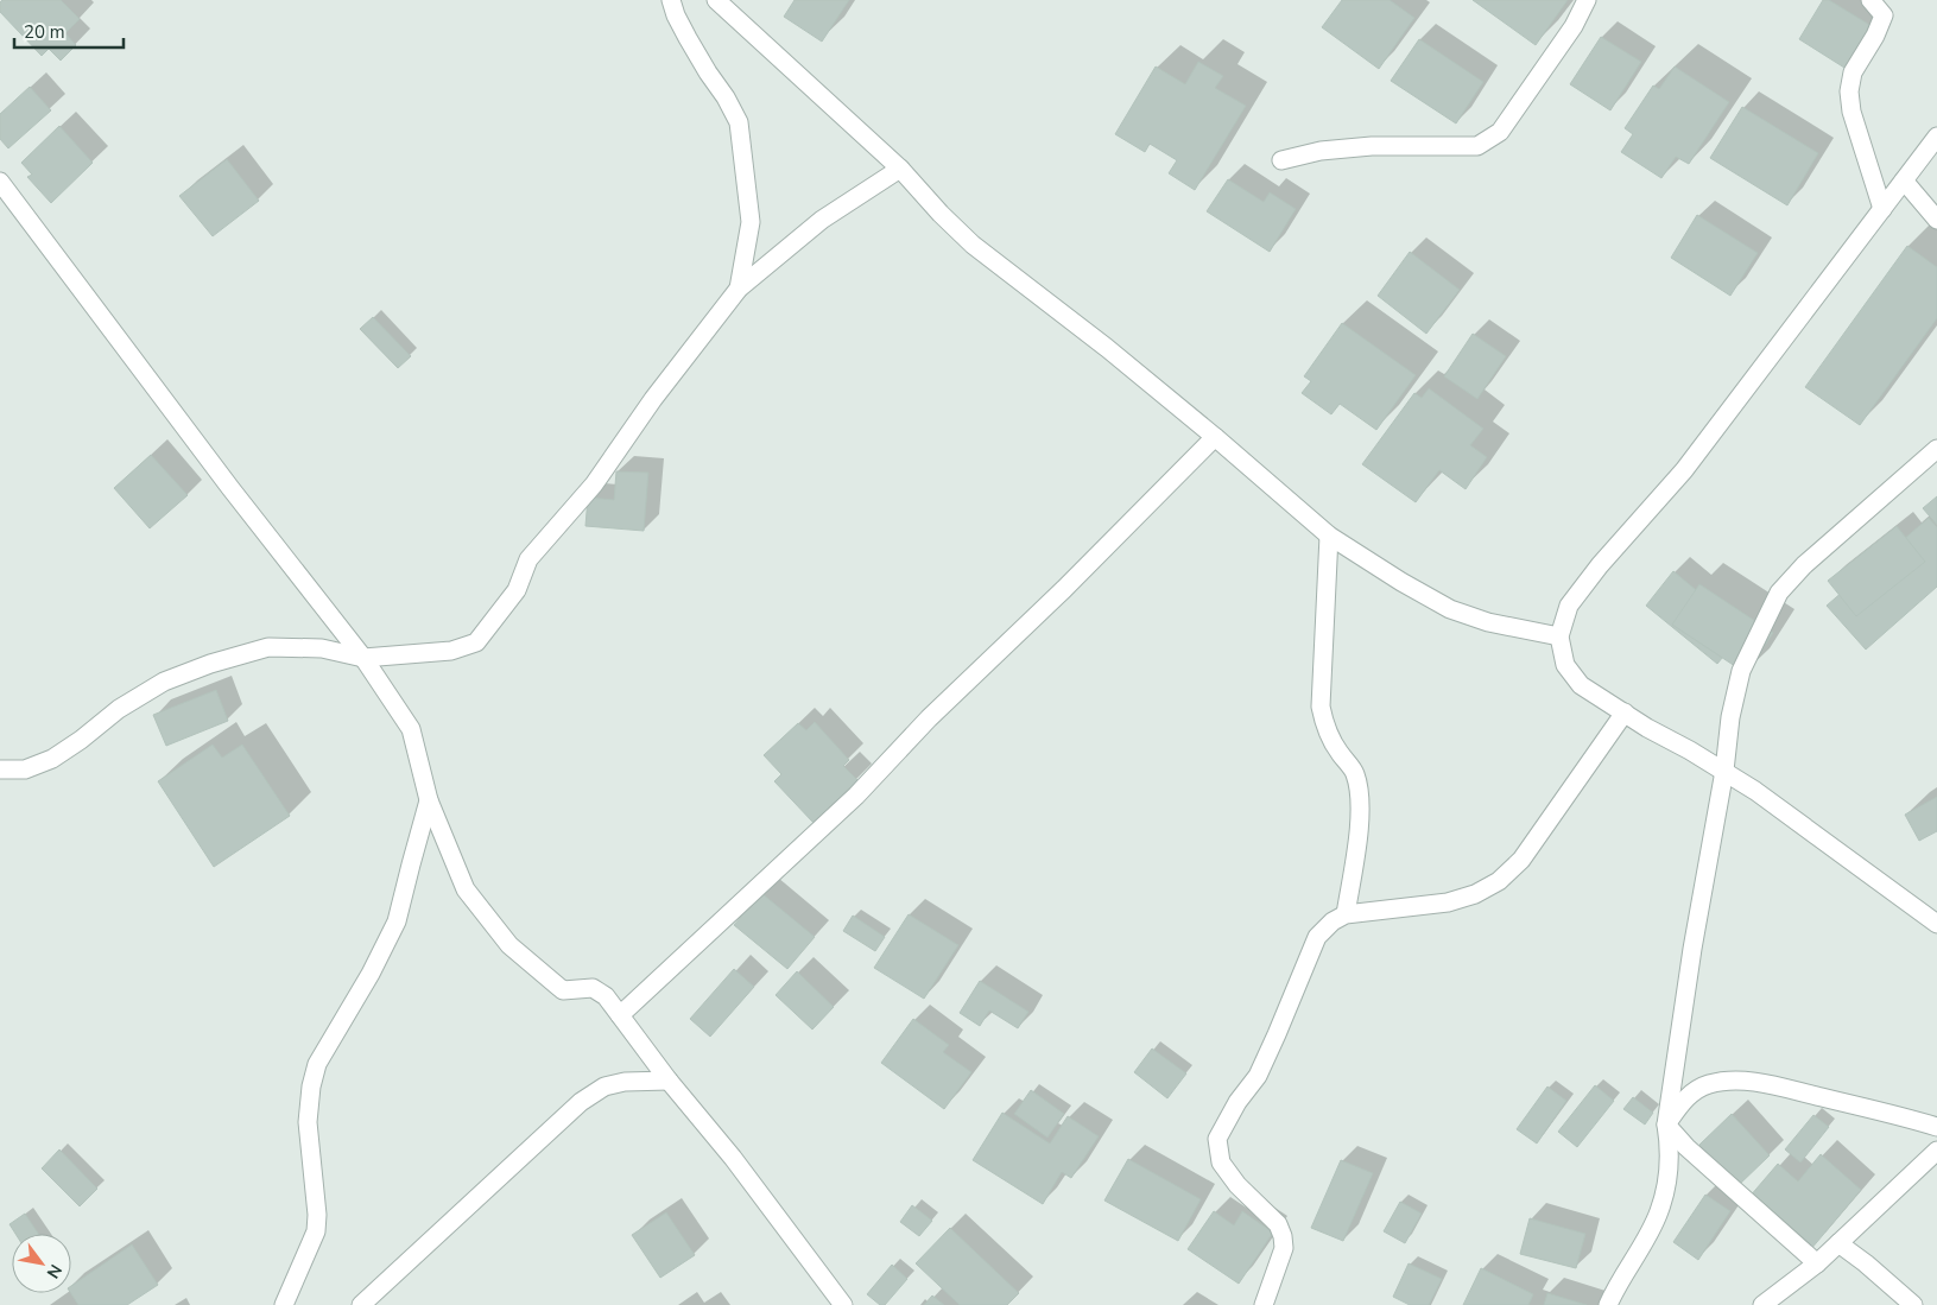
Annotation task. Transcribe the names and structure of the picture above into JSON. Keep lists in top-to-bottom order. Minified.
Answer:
{"scale_bar":"20 m","north":"bottom right"}
